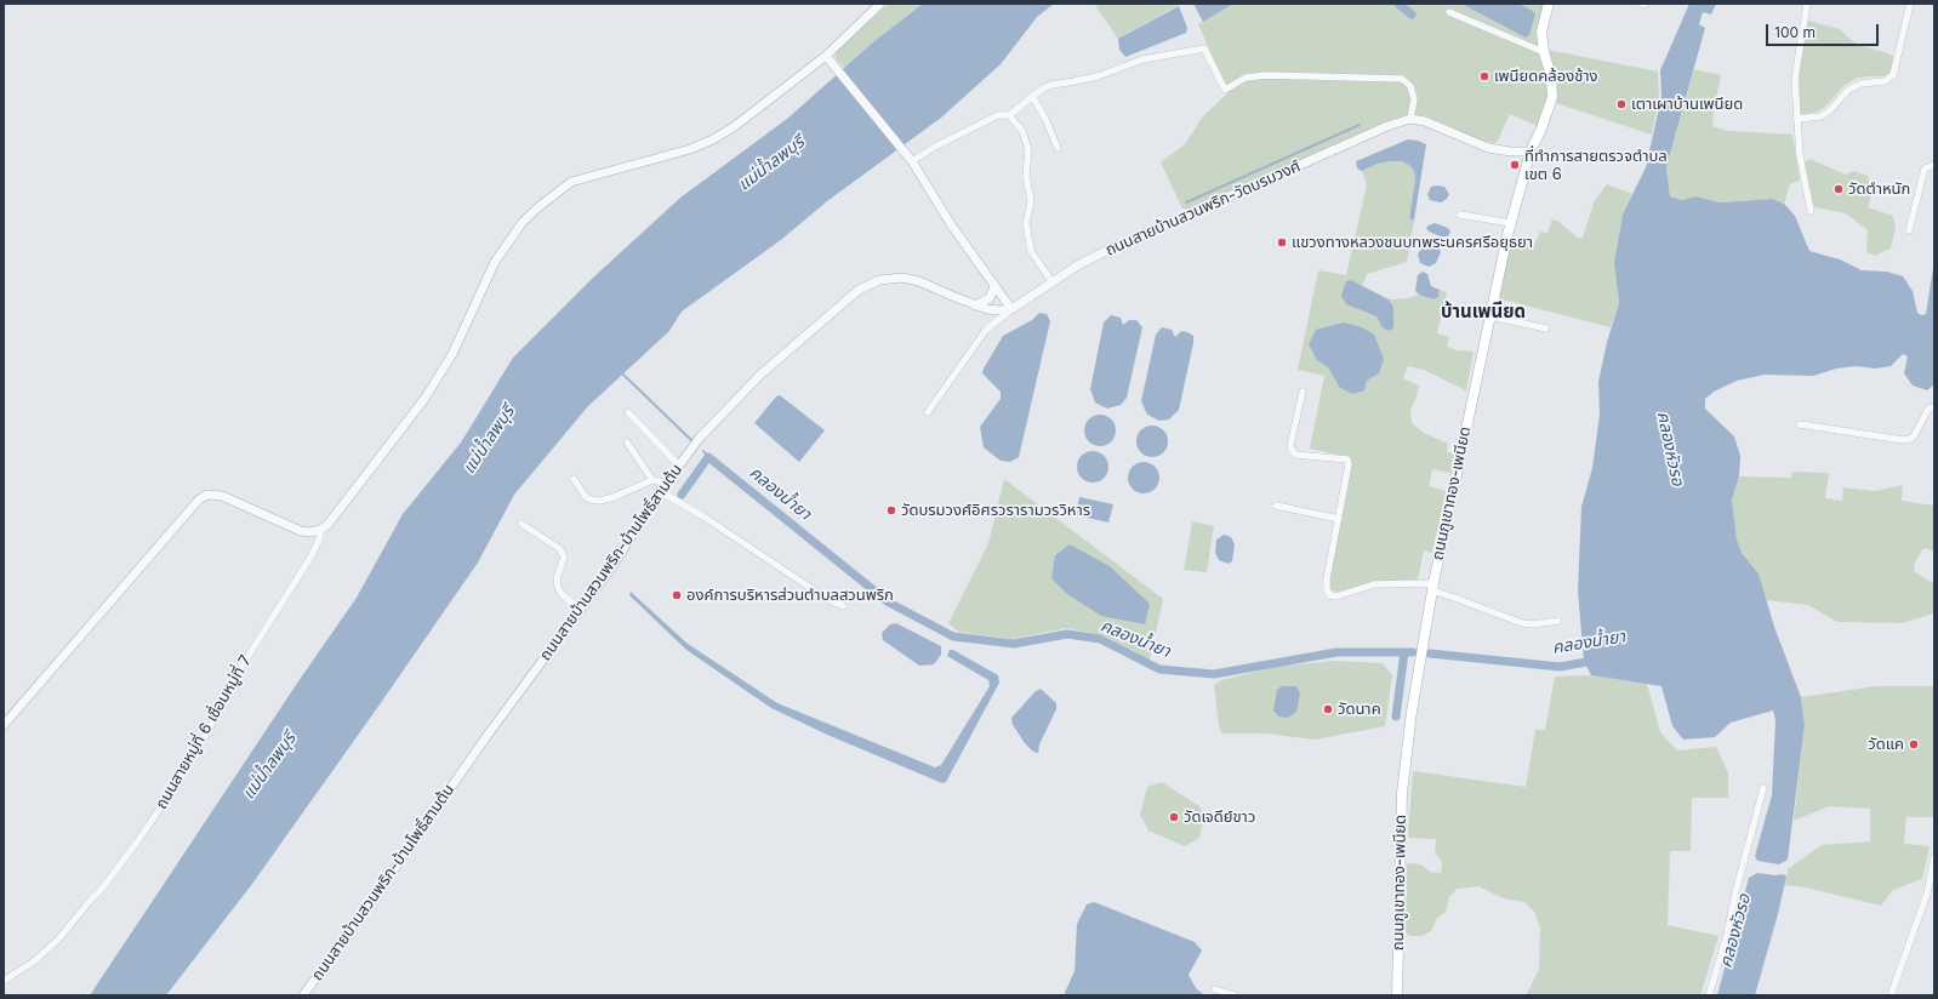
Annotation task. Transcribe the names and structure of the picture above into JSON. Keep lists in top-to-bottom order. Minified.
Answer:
{"streets":{"main road":["ถนนภูเขาทอง-เพนียด"],"street":["ถนนสายบ้านสวนพริก-วัดบรมวงศ์","ถนนสายบ้านสวนพริก-บ้านโพธิ์สามต้น","ถนนสายหมู่ที่ 6 เชื่อมหมู่ที่ 7"]},"crossings":[["ถนนสายบ้านสวนพริก-วัดบรมวงศ์","ถนนสายบ้านสวนพริก-บ้านโพธิ์สามต้น"]],"districts":["บ้านเพนียด"],"water":["แม่น้ำลพบุรี","คลองหัวรอ","คลองน้ำยา"],"places":["เพนียดคล้องช้าง","เตาเผาบ้านเพนียด","ที่ทำการสายตรวจตำบล เขต 6","วัดตำหนัก","แขวงทางหลวงชนบทพระนครศรีอยุธยา","วัดบรมวงศ์อิศรวรารามวรวิหาร","องค์การบริหารส่วนตำบลสวนพริก","วัดนาค","วัดแค","วัดเจดีย์ขาว"],"scale_bar":"100 m"}
